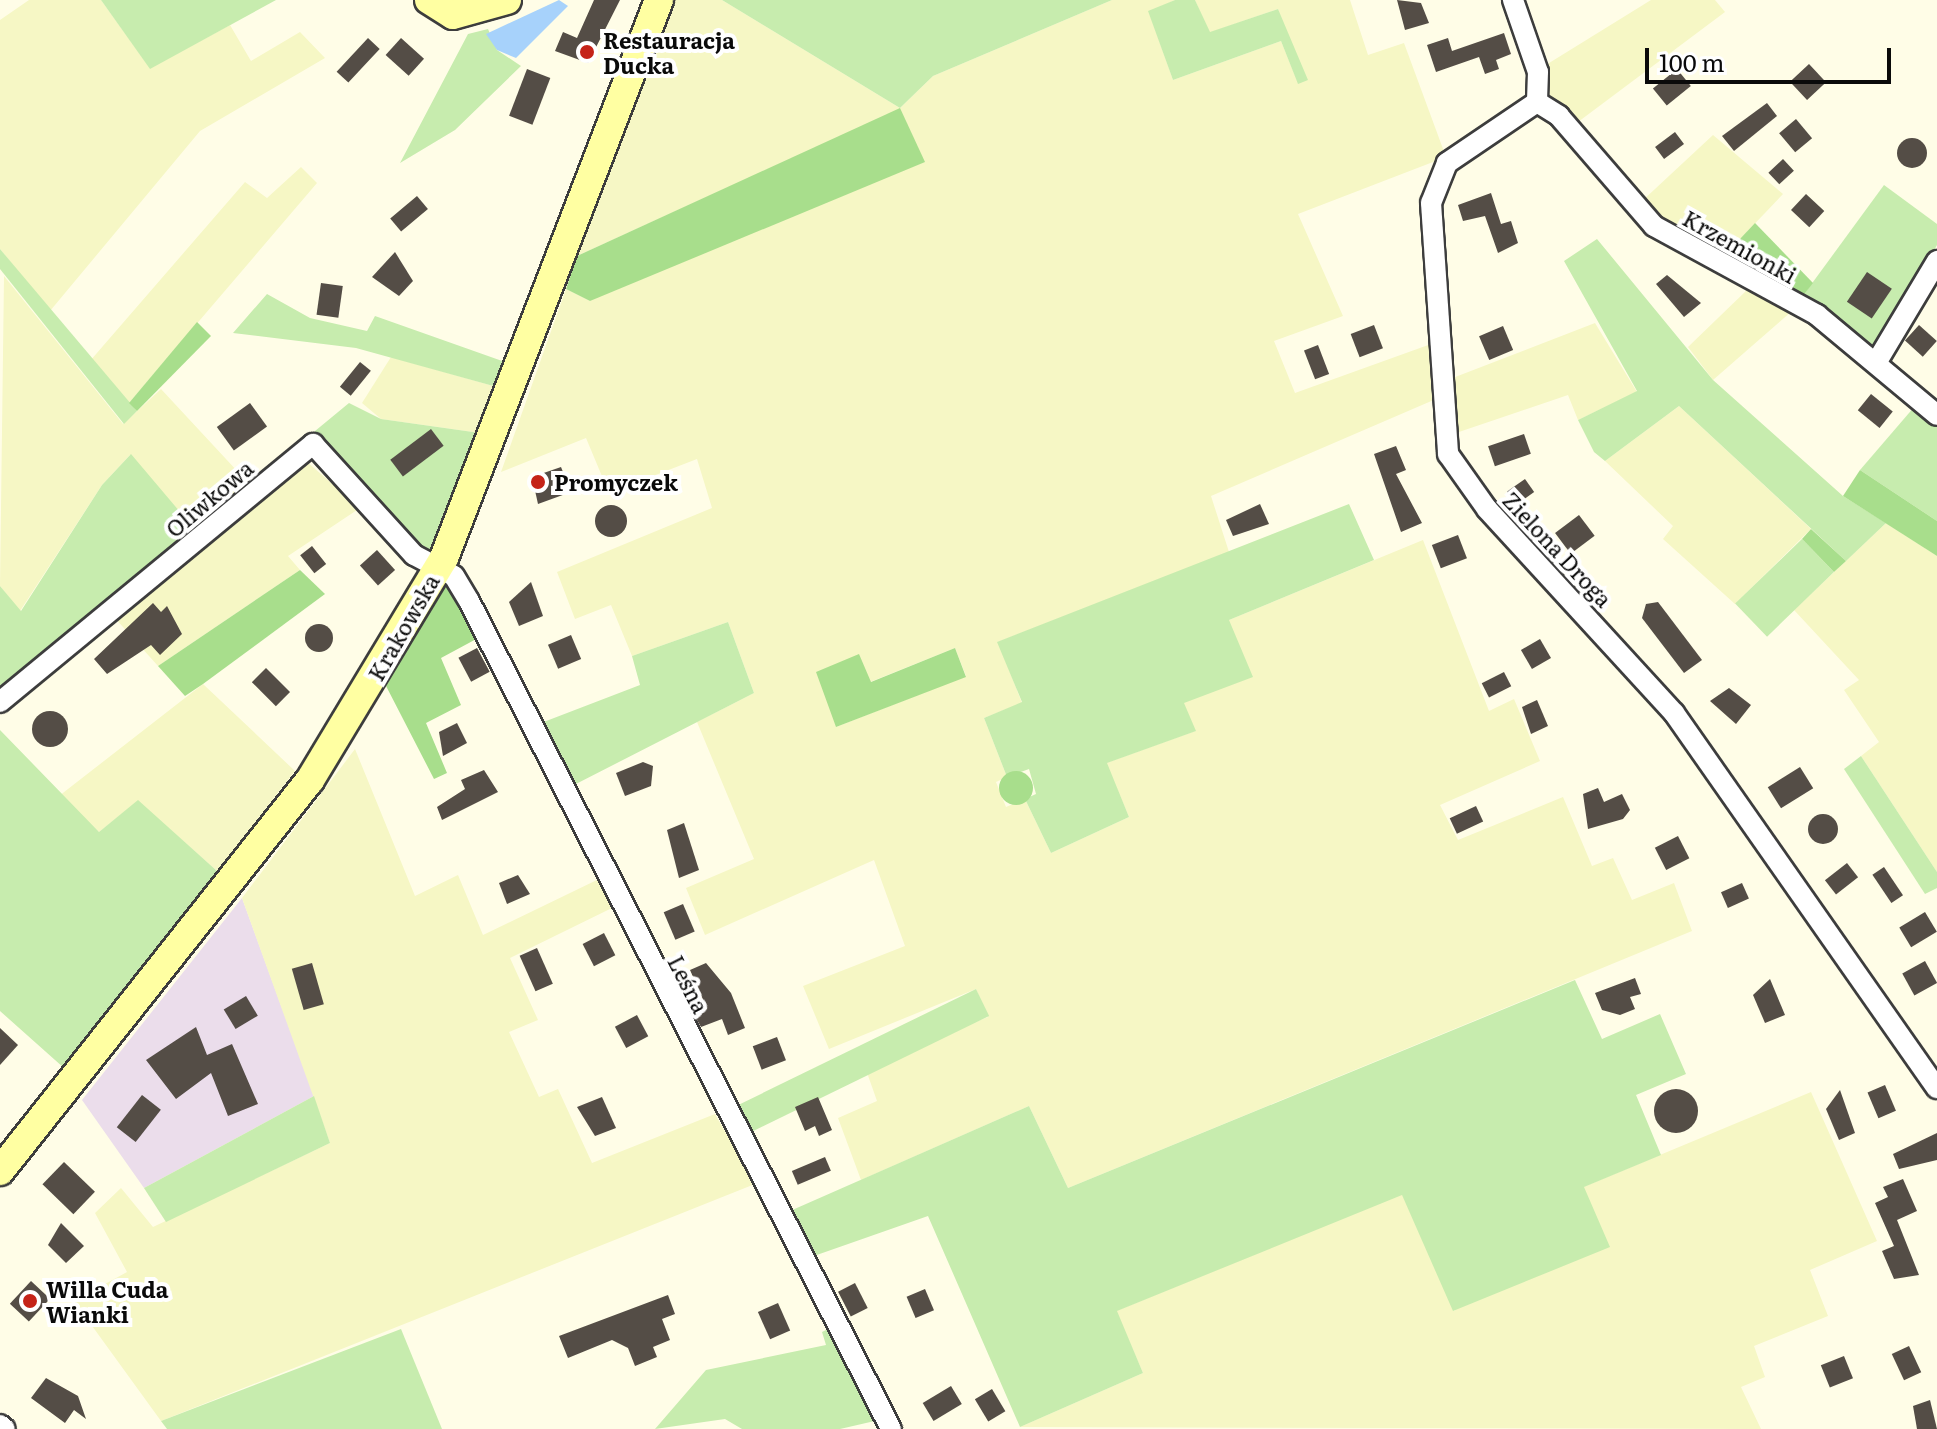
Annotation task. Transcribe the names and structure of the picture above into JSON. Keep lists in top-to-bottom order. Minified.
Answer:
{"streets":{"main road":["Krakowska"],"street":["Krzemionki","Oliwkowa","Zielona Droga","Leśna"]},"crossings":[["Krzemionki","Zielona Droga"],["Oliwkowa","Krakowska"],["Oliwkowa","Leśna"],["Krakowska","Leśna"]],"places":["Restauracja Ducka","Promyczek","Willa Cuda Wianki"],"scale_bar":"100 m"}
